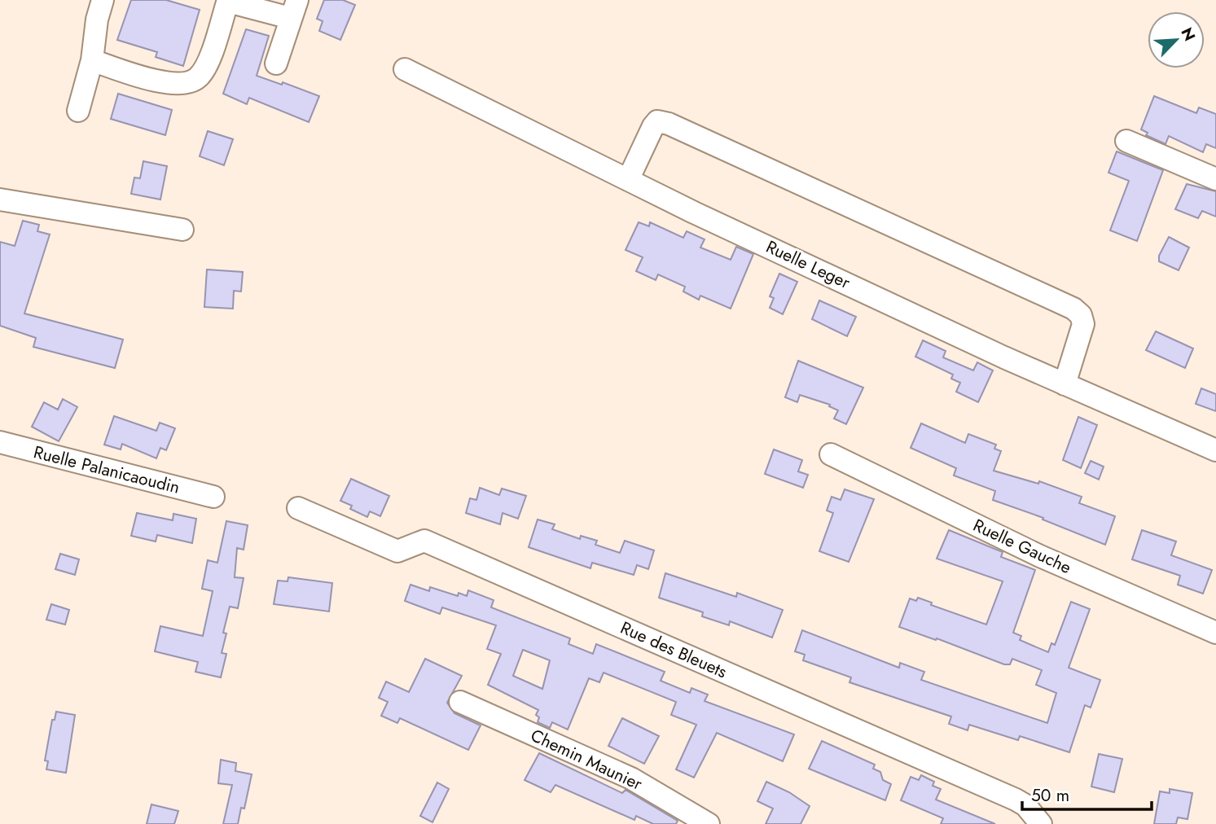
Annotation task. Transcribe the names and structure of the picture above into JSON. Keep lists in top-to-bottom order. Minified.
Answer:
{"streets":{"street":["Ruelle Leger","Ruelle Palanicaoudin","Ruelle Gauche","Rue des Bleuets","Chemin Maunier"]},"scale_bar":"50 m","north":"top right"}
